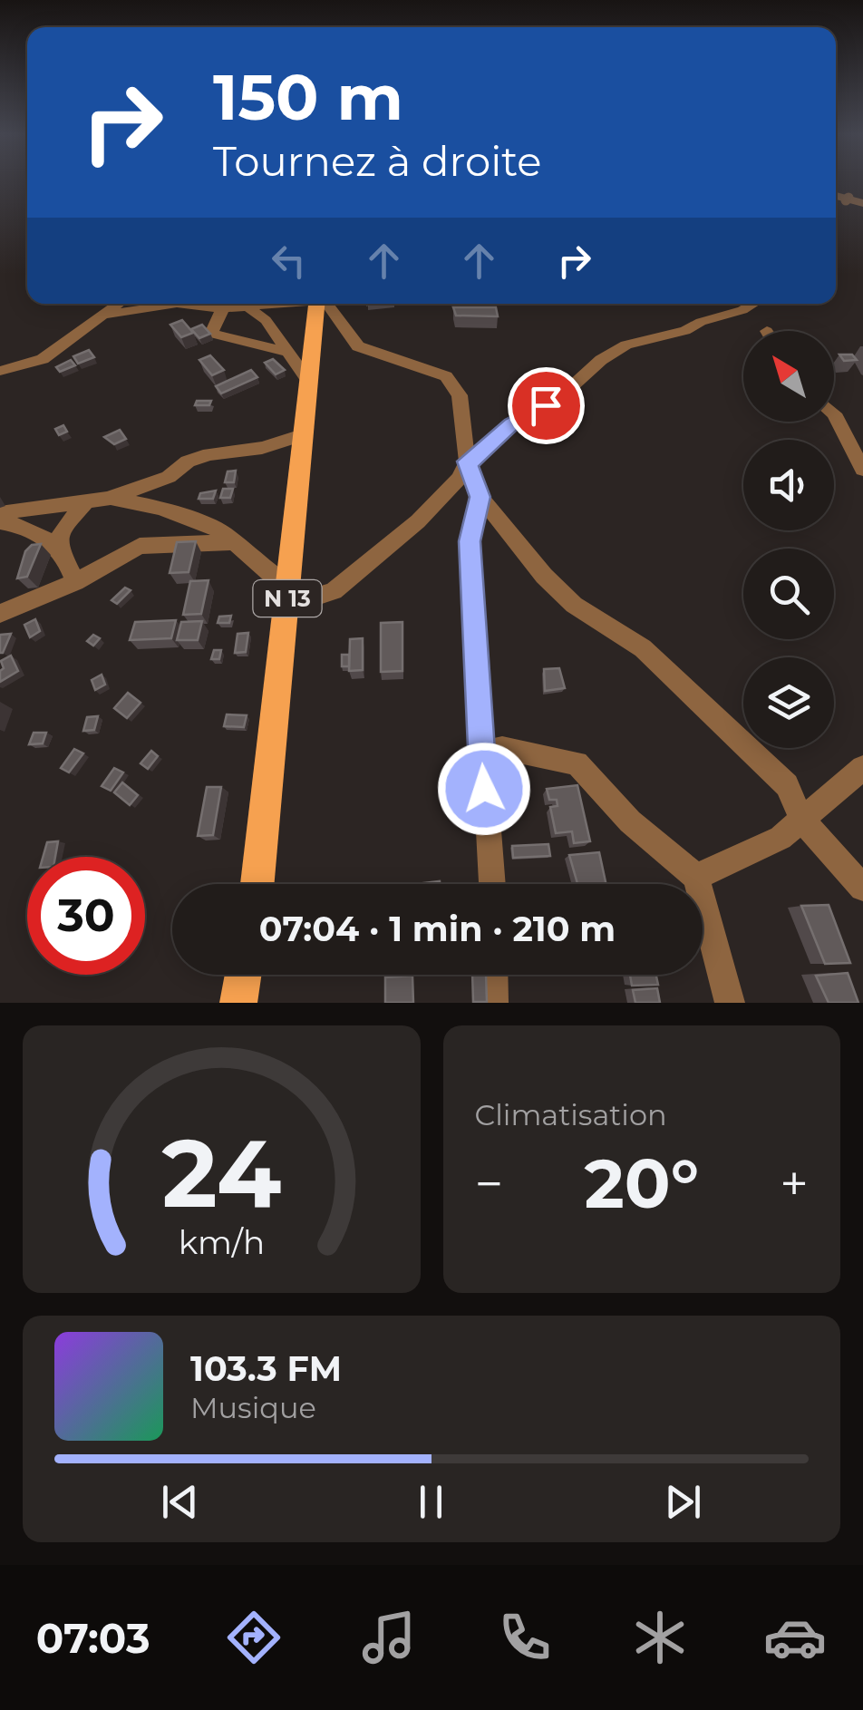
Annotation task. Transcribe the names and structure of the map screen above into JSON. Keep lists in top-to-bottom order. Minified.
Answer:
{"streets":{"main road":["N 13"]},"north":"top left","page":{"turn":["150 m","Tournez à droite"],"limit":"30","trip":"07:04 · 1 min · 210 m","tile":"Climatisation","heat":["−","20°","+"],"song":["103.3 FM","Musique"],"tabs":"07:03","gauge":["24","km/h"]}}
